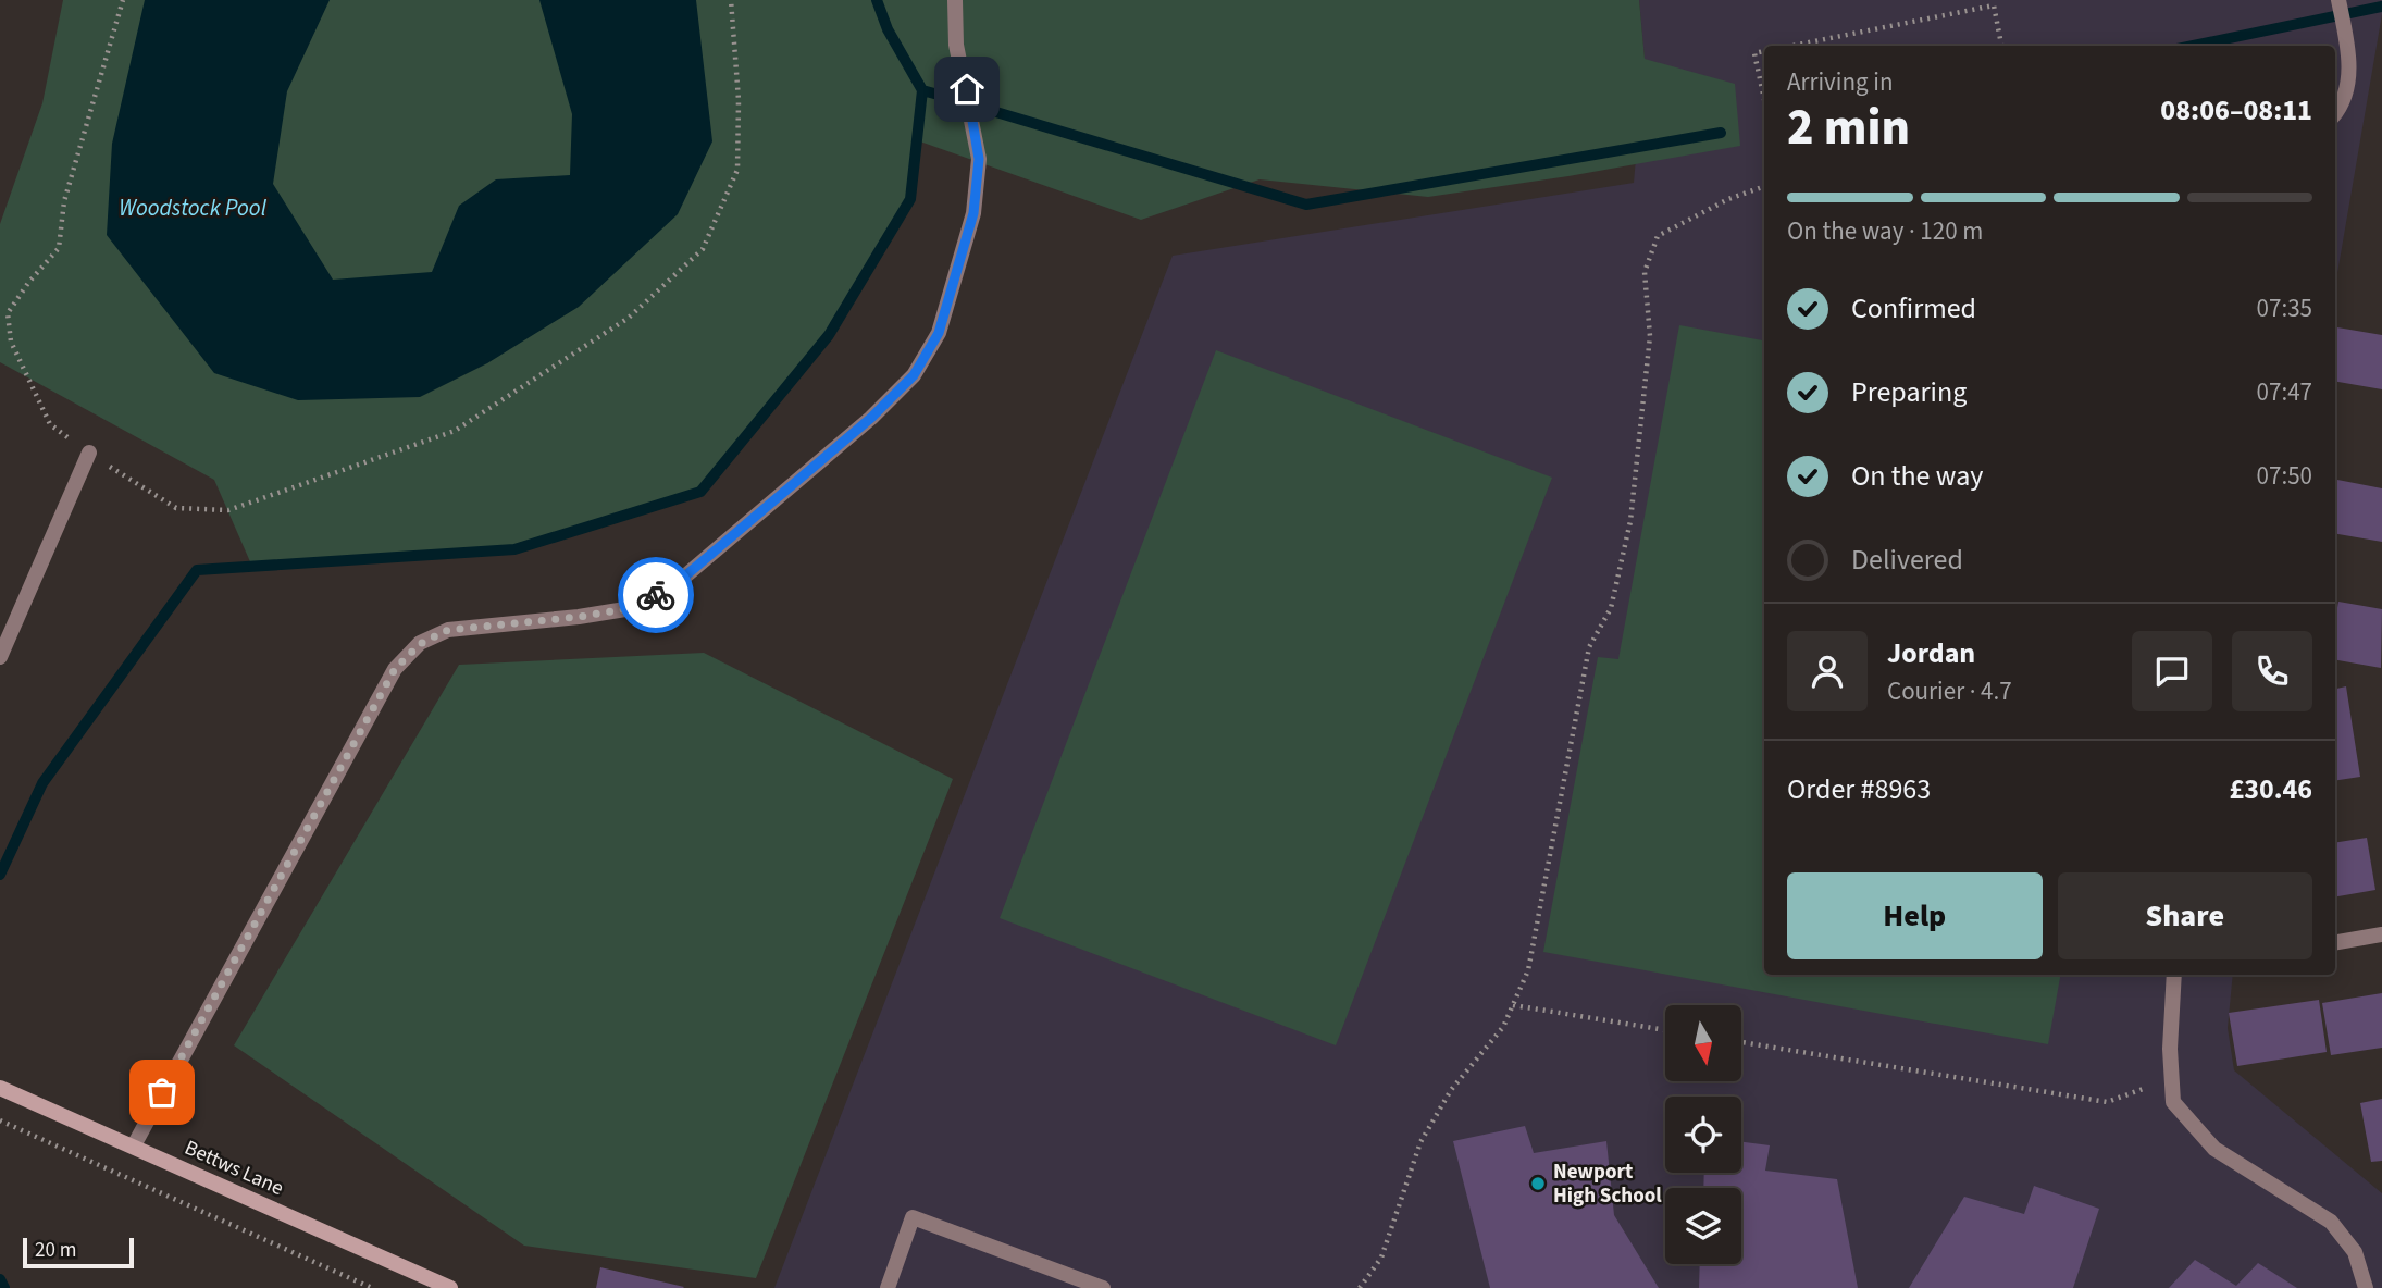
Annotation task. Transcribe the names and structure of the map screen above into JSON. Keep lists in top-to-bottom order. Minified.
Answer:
{"streets":{"street":["Bettws Lane"]},"water":["Woodstock Pool"],"places":["Newport High School"],"scale_bar":"20 m","north":"bottom","page":{"heading":["2 min","Arriving in","08:06–08:11"],"panel":["Jordan","Courier · 4.7","Order #8963","£30.46"],"bar":"On the way · 120 m","list":[["Confirmed","07:35"],["Preparing","07:47"],["On the way","07:50"],"Delivered"],"buttons":["Help","Share"],"scale":"20 m"}}
